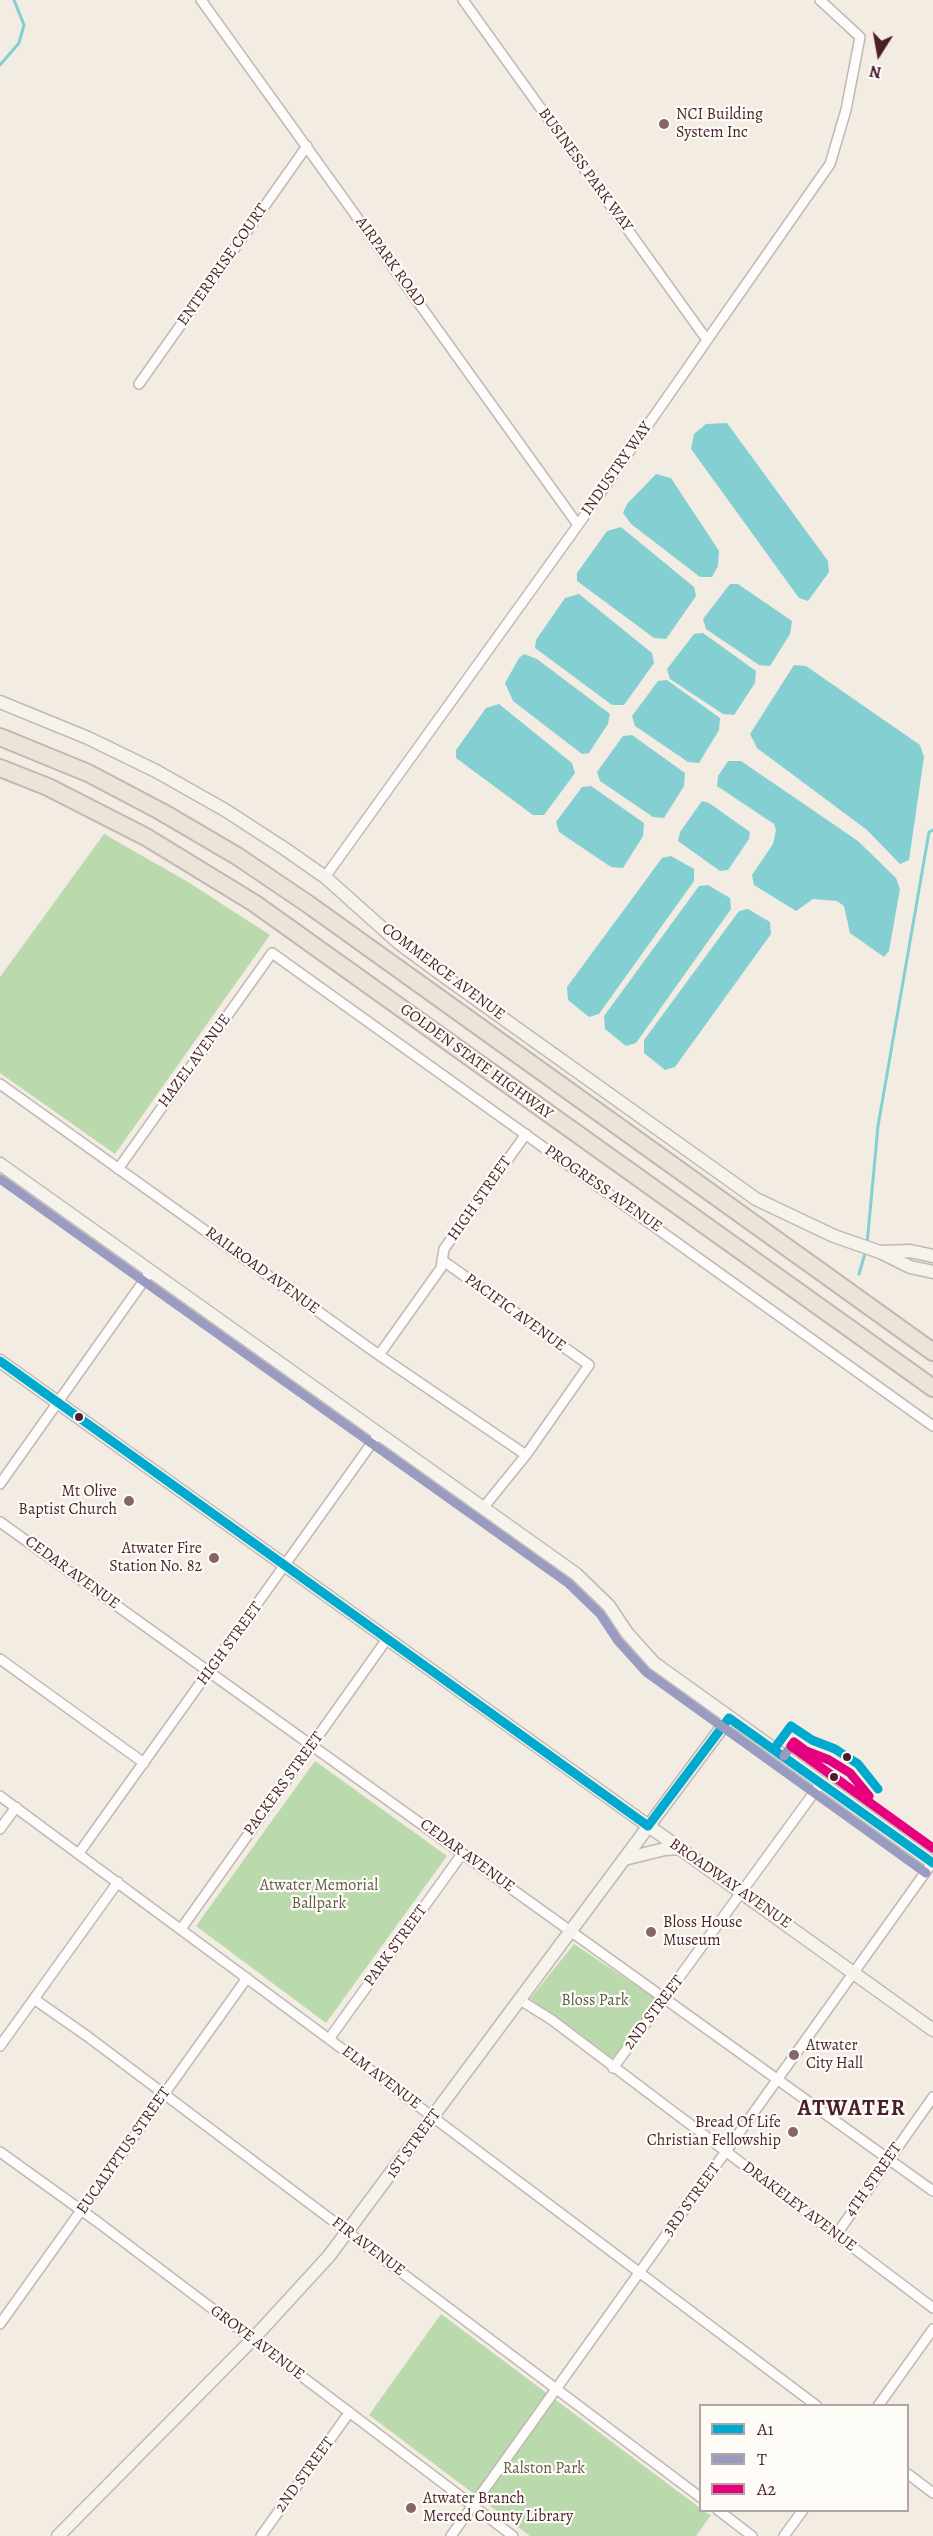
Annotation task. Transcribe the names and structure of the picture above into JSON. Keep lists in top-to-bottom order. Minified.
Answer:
{"streets":{"highway":["GOLDEN STATE HIGHWAY"],"street":["BUSINESS PARK WAY","AIRPARK ROAD","ENTERPRISE COURT","INDUSTRY WAY","COMMERCE AVENUE","HAZEL AVENUE","PROGRESS AVENUE","HIGH STREET","RAILROAD AVENUE","PACIFIC AVENUE","CEDAR AVENUE","PACKERS STREET","BROADWAY AVENUE","PARK STREET","2ND STREET","ELM AVENUE","1ST STREET","EUCALYPTUS STREET","4TH STREET","3RD STREET","DRAKELEY AVENUE","FIR AVENUE","GROVE AVENUE"]},"crossings":[["BUSINESS PARK WAY","INDUSTRY WAY"],["AIRPARK ROAD","ENTERPRISE COURT"],["AIRPARK ROAD","INDUSTRY WAY"],["INDUSTRY WAY","COMMERCE AVENUE"],["HAZEL AVENUE","PROGRESS AVENUE"],["HAZEL AVENUE","RAILROAD AVENUE"],["PROGRESS AVENUE","HIGH STREET"],["HIGH STREET","RAILROAD AVENUE"],["HIGH STREET","PACIFIC AVENUE"],["HIGH STREET","CEDAR AVENUE"],["HIGH STREET","BROADWAY AVENUE"],["HIGH STREET","ELM AVENUE"],["RAILROAD AVENUE","PACIFIC AVENUE"],["CEDAR AVENUE","PACKERS STREET"],["CEDAR AVENUE","PARK STREET"],["CEDAR AVENUE","2ND STREET"],["CEDAR AVENUE","1ST STREET"],["CEDAR AVENUE","4TH STREET"],["CEDAR AVENUE","3RD STREET"],["PACKERS STREET","BROADWAY AVENUE"],["PACKERS STREET","ELM AVENUE"],["BROADWAY AVENUE","2ND STREET"],["BROADWAY AVENUE","1ST STREET"],["BROADWAY AVENUE","3RD STREET"],["PARK STREET","ELM AVENUE"],["2ND STREET","DRAKELEY AVENUE"],["2ND STREET","GROVE AVENUE"],["ELM AVENUE","1ST STREET"],["ELM AVENUE","EUCALYPTUS STREET"],["ELM AVENUE","3RD STREET"],["1ST STREET","DRAKELEY AVENUE"],["1ST STREET","FIR AVENUE"],["1ST STREET","GROVE AVENUE"],["EUCALYPTUS STREET","FIR AVENUE"],["EUCALYPTUS STREET","GROVE AVENUE"],["4TH STREET","DRAKELEY AVENUE"],["3RD STREET","DRAKELEY AVENUE"],["3RD STREET","FIR AVENUE"],["3RD STREET","GROVE AVENUE"]],"districts":["ATWATER"],"parks":["Atwater Memorial Ballpark","Bloss Park","Ralston Park"],"places":["NCI Building System Inc","Mt Olive Baptist Church","Atwater Fire Station No. 82","Bloss House Museum","Atwater City Hall","Bread Of Life Christian Fellowship","Atwater Branch Merced County Library"],"lines":["transit line T","transit line A1","transit line A2"],"legend":["A1","T","A2"],"north":"bottom"}
